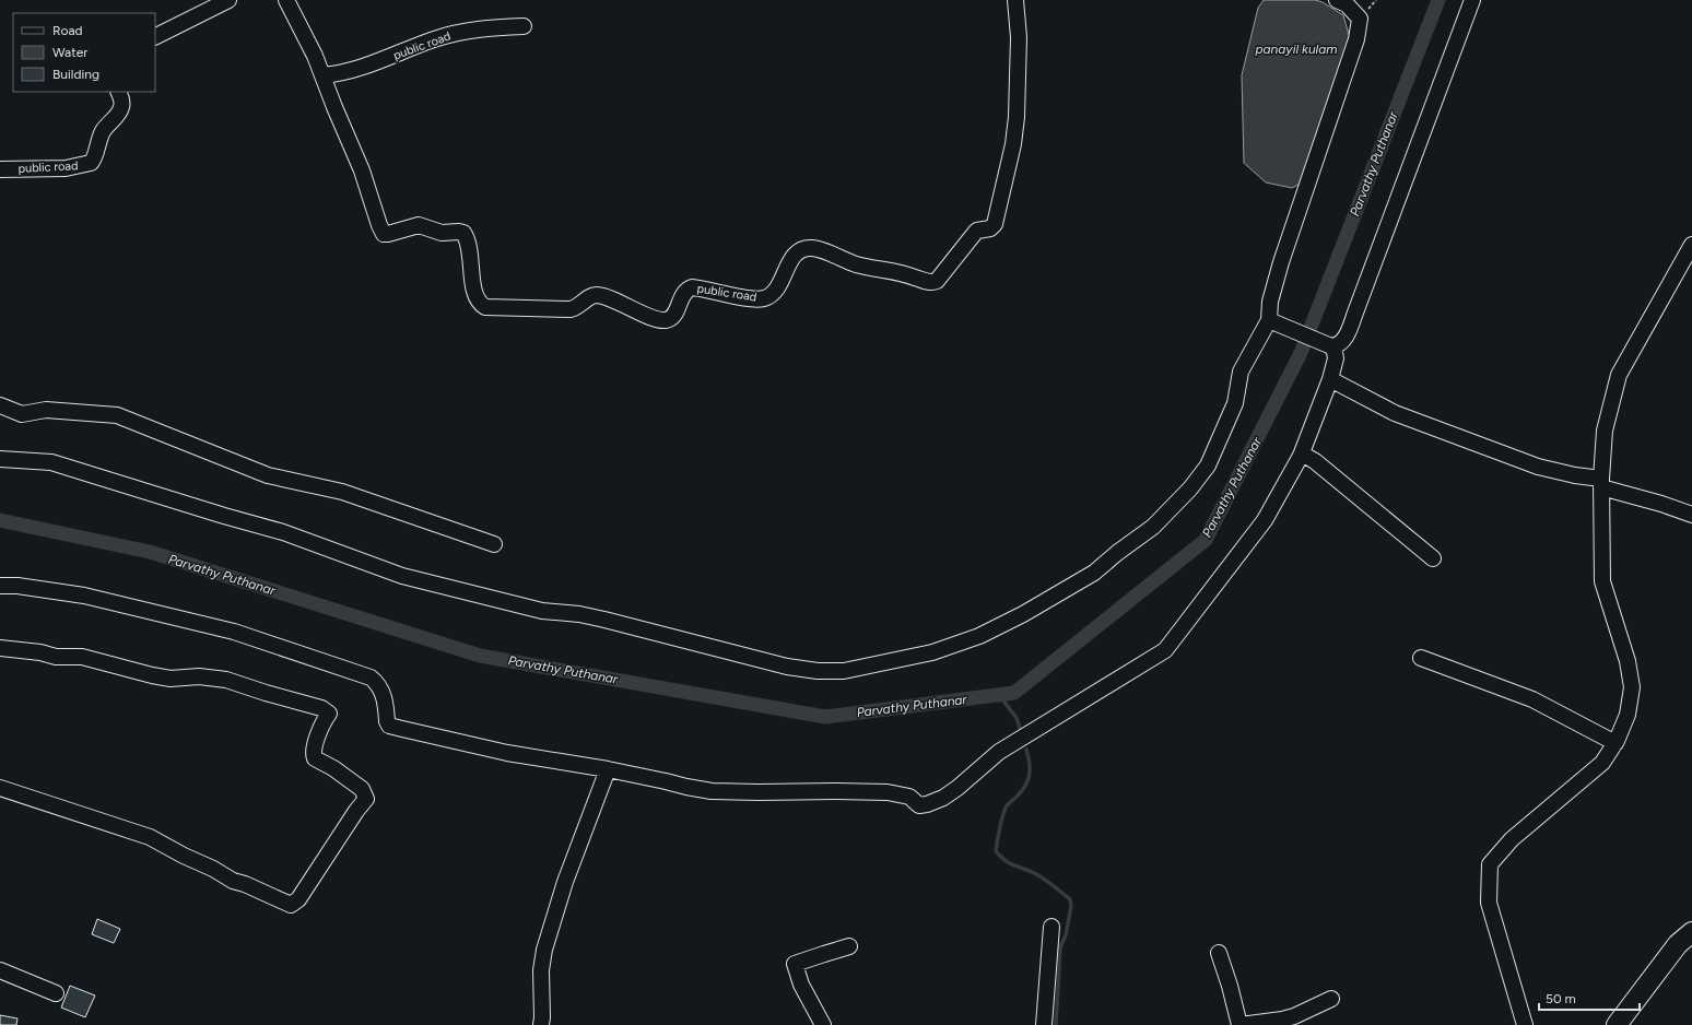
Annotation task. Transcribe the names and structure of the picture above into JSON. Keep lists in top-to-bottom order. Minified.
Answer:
{"streets":{"street":["public road"]},"water":["panayil kulam","Parvathy Puthanar"],"legend":["Road","Water","Building"],"scale_bar":"50 m"}
